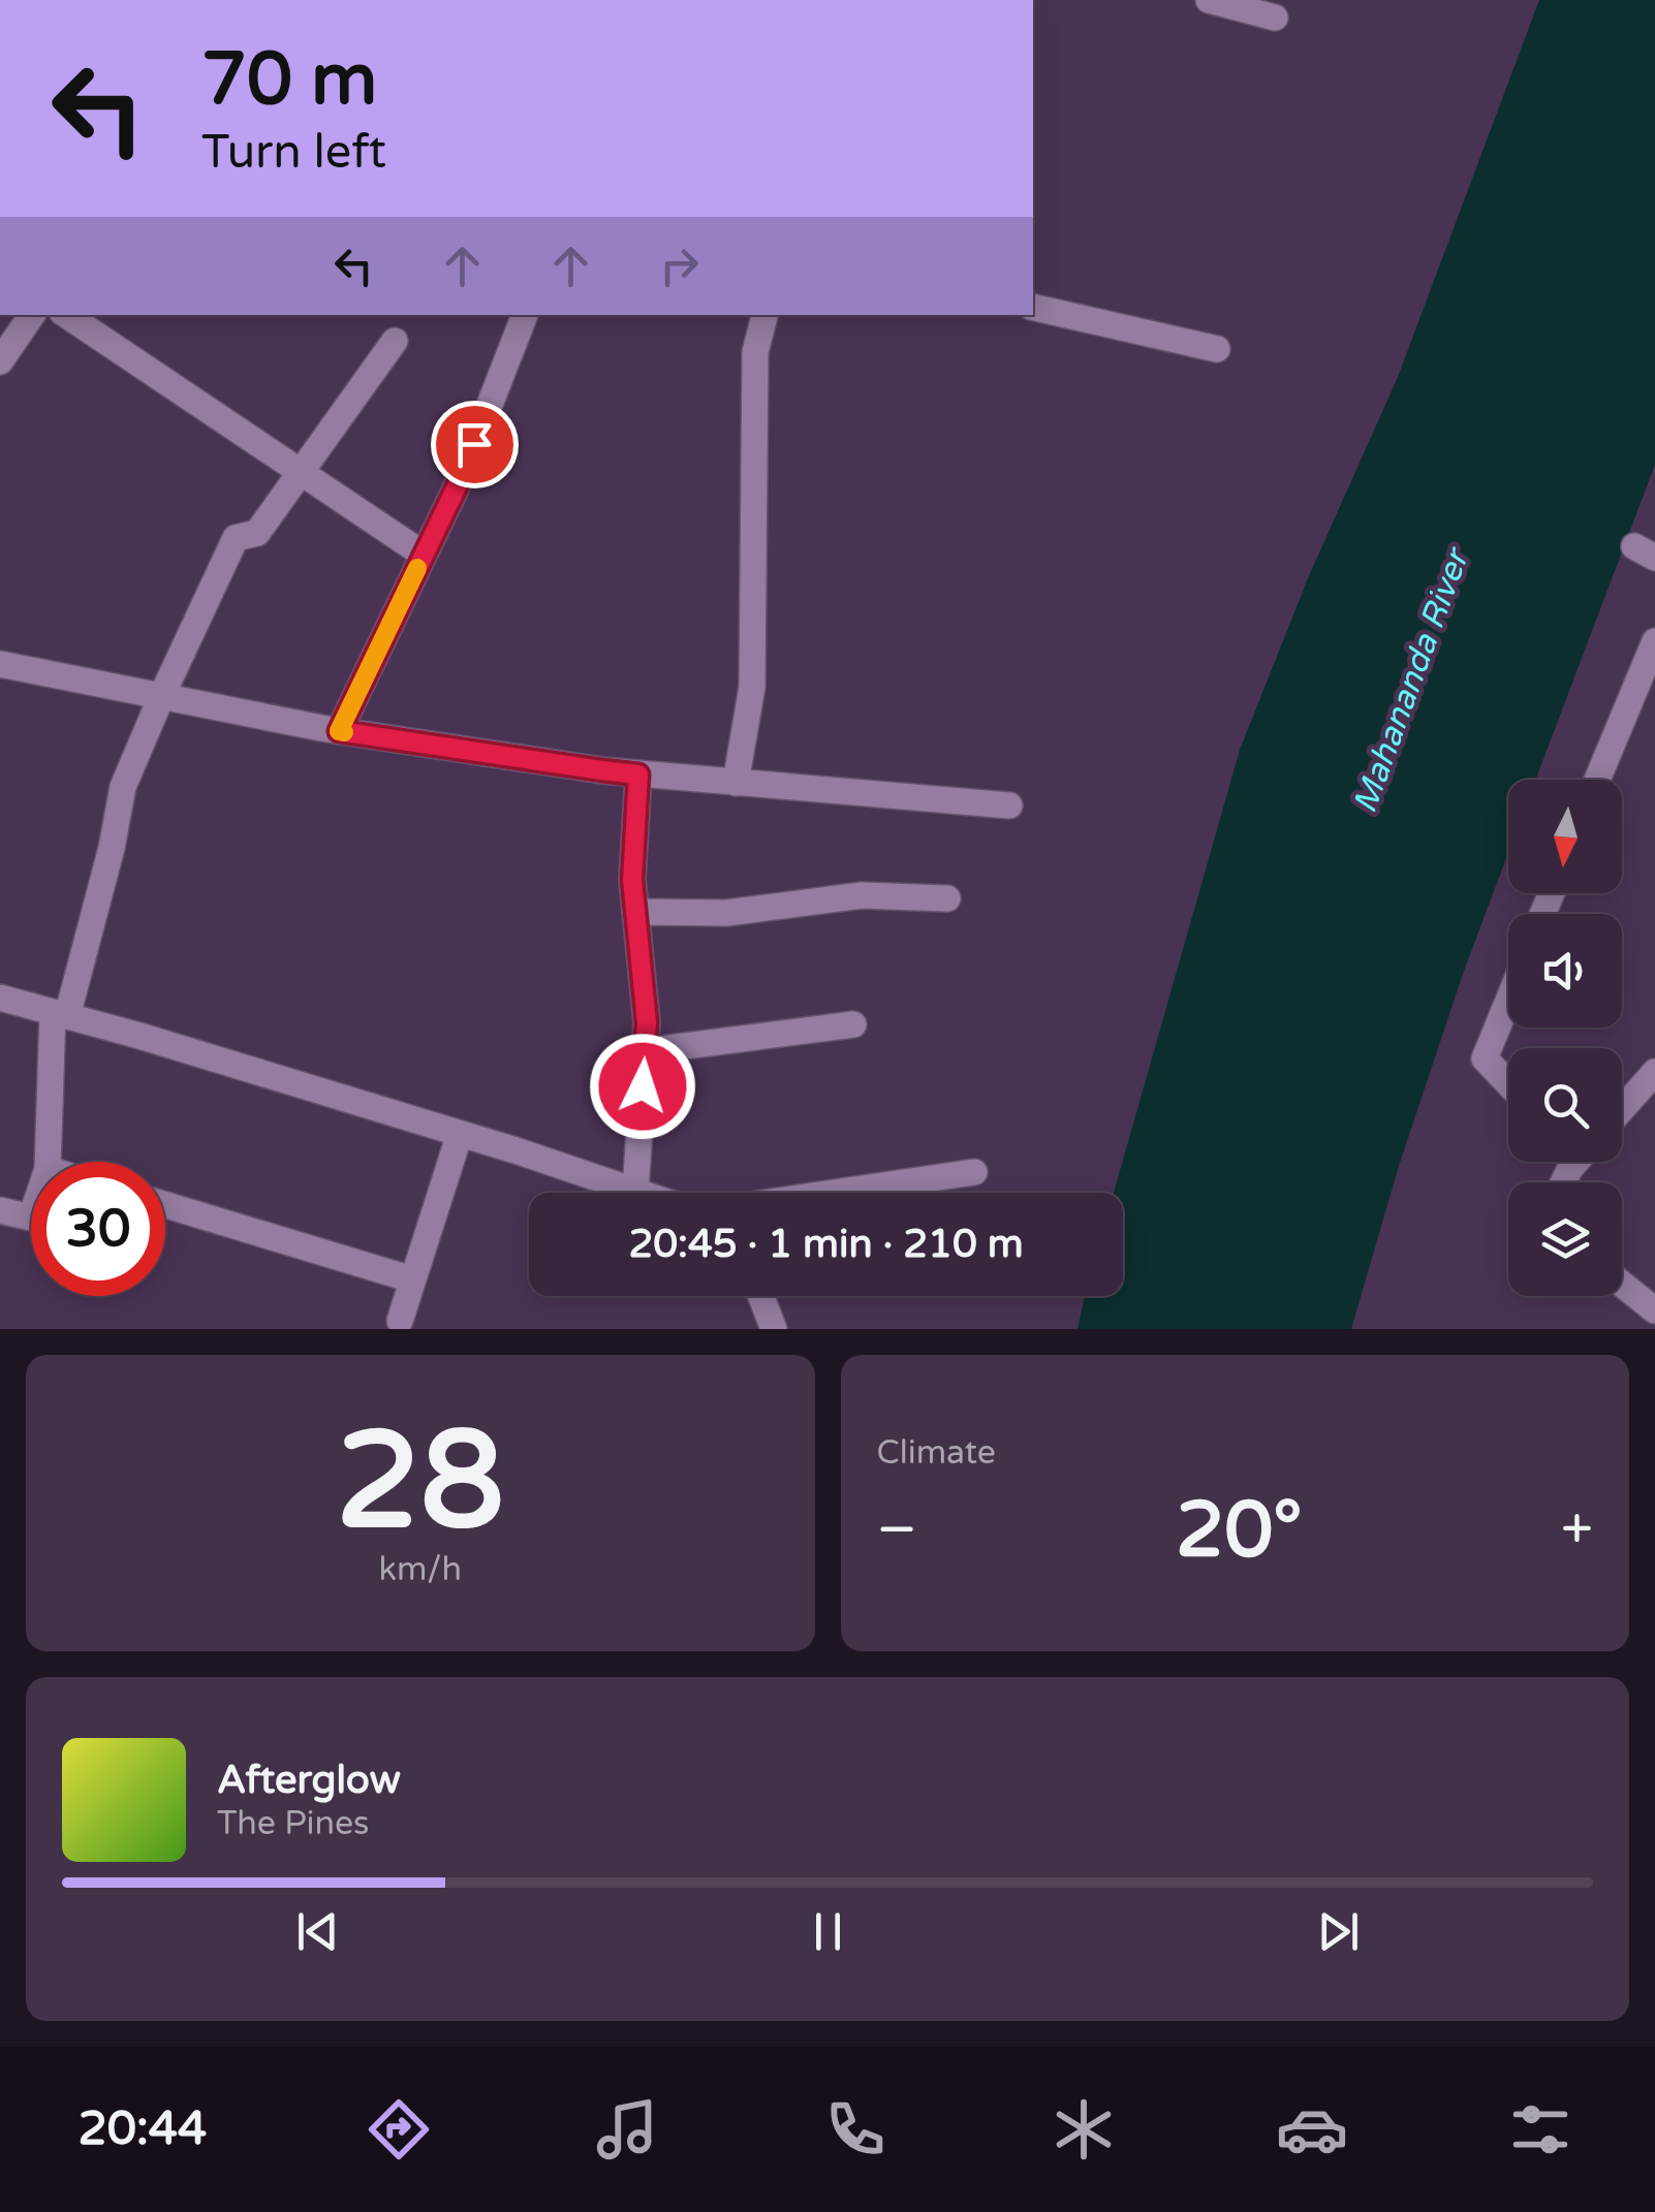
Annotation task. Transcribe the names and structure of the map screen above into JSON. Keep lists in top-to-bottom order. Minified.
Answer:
{"water":["Mahananda River"],"north":"bottom","page":{"turn":["70 m","Turn left"],"limit":"30","trip":"20:45 · 1 min · 210 m","tile":[["28","km/h"],"Climate"],"heat":["−","20°","+"],"song":["Afterglow","The Pines"],"tabs":"20:44"}}
